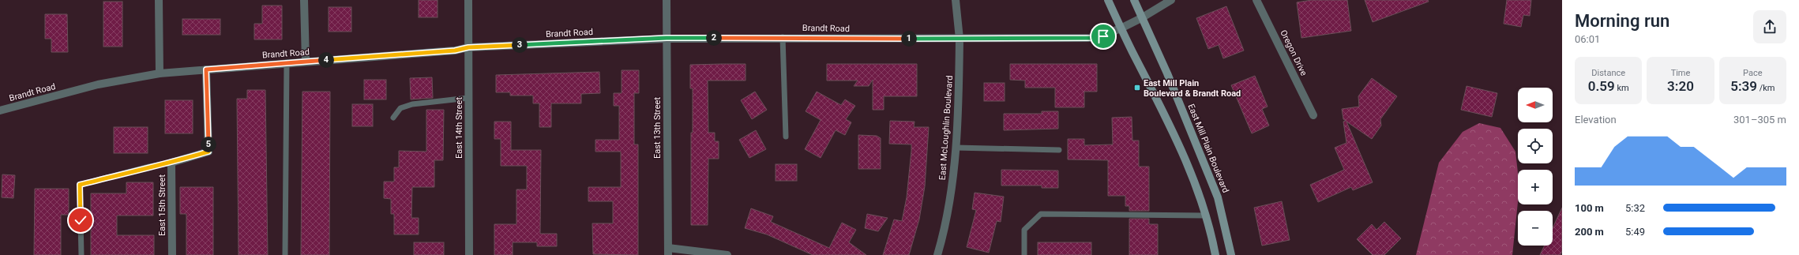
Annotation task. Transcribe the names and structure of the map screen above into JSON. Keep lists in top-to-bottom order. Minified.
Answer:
{"streets":{"main road":["East Mill Plain Boulevard"],"street":["Brandt Road","Oregon Drive","East 14th Street","East 13th Street","East McLoughlin Boulevard","East 15th Street"]},"crossings":[["Brandt Road","East 14th Street"],["Brandt Road","East 13th Street"],["Brandt Road","East McLoughlin Boulevard"],["Brandt Road","East Mill Plain Boulevard"],["Brandt Road","East 15th Street"]],"places":{"transit":["East Mill Plain Boulevard & Brandt Road"]},"north":"left","page":{"heading":["Morning run","06:01"],"pins":["2","1","3","4","5"],"stats":[["Distance","0.59 km"],["Time","3:20"],["Pace","5:39 /km"]],"map_buttons":["+","−"],"chart":["Elevation","301–305 m"],"list":[{"name":"100 m","note":"5:32"},{"name":"200 m","note":"5:49"}]}}
